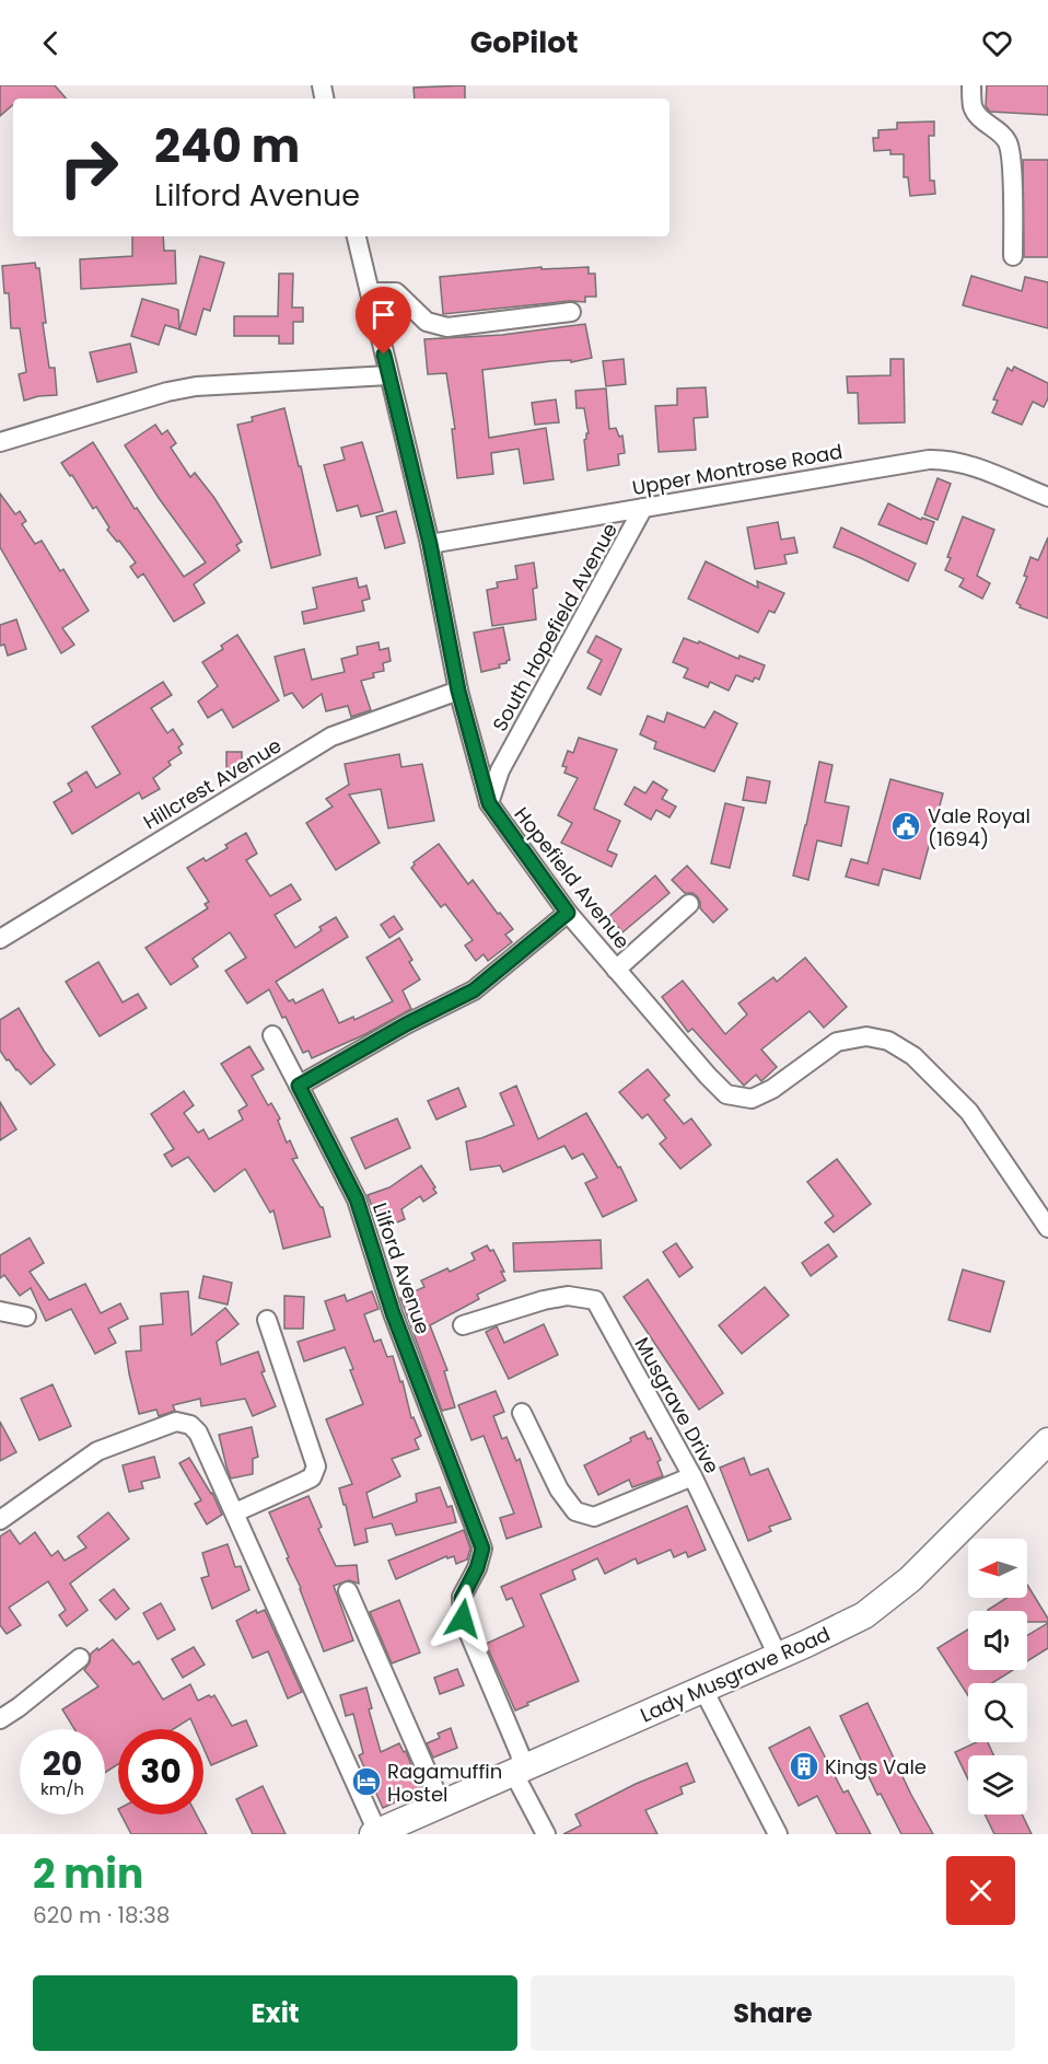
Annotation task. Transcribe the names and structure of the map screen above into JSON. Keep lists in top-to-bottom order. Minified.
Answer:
{"streets":{"main road":["Lady Musgrave Road"],"street":["Upper Montrose Road","South Hopefield Avenue","Hillcrest Avenue","Hopefield Avenue","Lilford Avenue","Musgrave Drive"]},"crossings":[["Upper Montrose Road","South Hopefield Avenue"],["Upper Montrose Road","Hopefield Avenue"],["South Hopefield Avenue","Hopefield Avenue"],["Hillcrest Avenue","Hopefield Avenue"],["Lilford Avenue","Lady Musgrave Road"],["Musgrave Drive","Lady Musgrave Road"]],"places":{"public building":["Vale Royal (1694)"],"building":["Kings Vale"],"hotel":["Ragamuffin Hostel"]},"north":"left","page":{"header":"GoPilot","turn":["240 m","Lilford Avenue"],"speed":"20 km/h","limit":"30","heading":["2 min","620 m · 18:38"],"buttons":["Exit","Share"]}}
